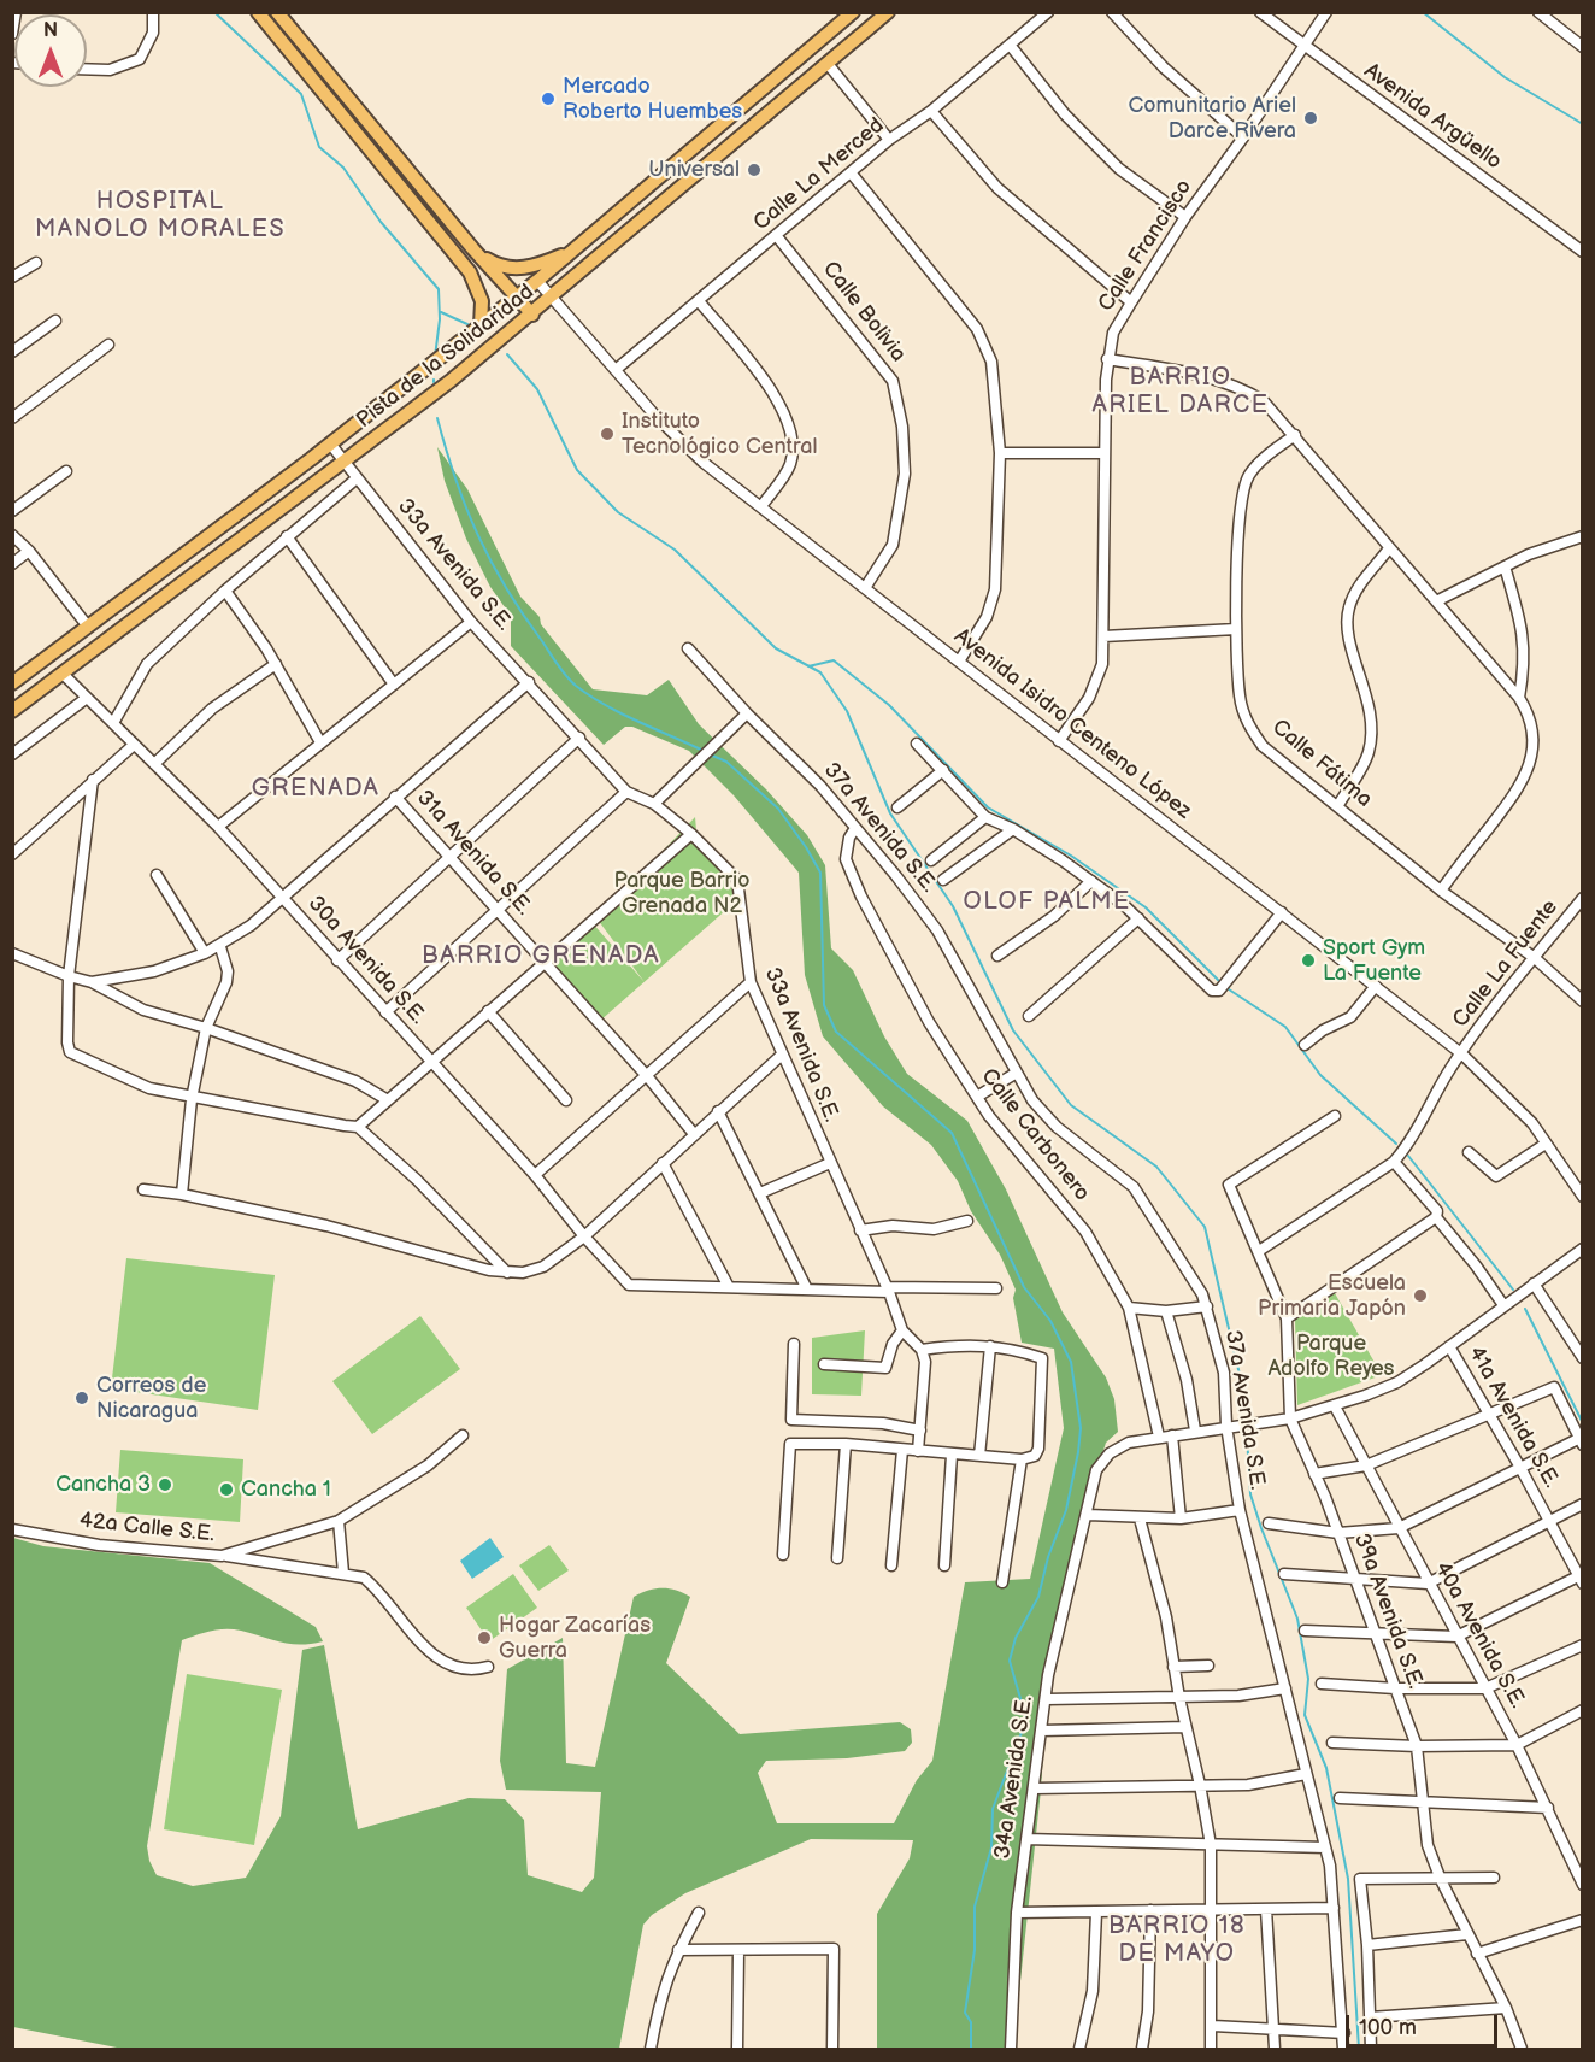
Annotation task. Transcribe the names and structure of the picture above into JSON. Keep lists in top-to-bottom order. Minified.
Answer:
{"streets":{"main road":["Pista de la Solidaridad"],"street":["Avenida Argüello","Calle La Merced","Calle Francisco","Calle Bolivia","33a Avenida S.E.","Avenida Isidro Centeno López","Calle Fátima","37a Avenida S.E.","31a Avenida S.E.","30a Avenida S.E.","Calle La Fuente","Calle Carbonero","41a Avenida S.E.","42a Calle S.E.","39a Avenida S.E.","40a Avenida S.E.","34a Avenida S.E."]},"crossings":[["Avenida Argüello","Calle Francisco"],["Calle La Merced","Calle Bolivia"],["Calle La Merced","Avenida Isidro Centeno López"],["Calle Francisco","Avenida Isidro Centeno López"],["Calle Bolivia","Avenida Isidro Centeno López"],["Pista de la Solidaridad","33a Avenida S.E."],["Pista de la Solidaridad","Avenida Isidro Centeno López"],["Pista de la Solidaridad","30a Avenida S.E."],["Avenida Isidro Centeno López","Calle La Fuente"],["Calle Fátima","Calle La Fuente"],["37a Avenida S.E.","Calle Carbonero"],["37a Avenida S.E.","34a Avenida S.E."],["Calle La Fuente","39a Avenida S.E."],["Calle Carbonero","34a Avenida S.E."],["41a Avenida S.E.","34a Avenida S.E."],["39a Avenida S.E.","34a Avenida S.E."],["40a Avenida S.E.","34a Avenida S.E."]],"districts":["HOSPITAL MANOLO MORALES","BARRIO ARIEL DARCE","GRENADA","OLOF PALME","BARRIO GRENADA","BARRIO 18 DE MAYO"],"parks":["Parque Barrio Grenada N2","Parque Adolfo Reyes"],"places":["Mercado Roberto Huembes","Comunitario Ariel Darce Rivera","Universal","Instituto Tecnológico Central","Sport Gym La Fuente","Escuela Primaria Japón","Correos de Nicaragua","Cancha 3","Cancha 1","Hogar Zacarías Guerra"],"scale_bar":"100 m","north":"top"}
